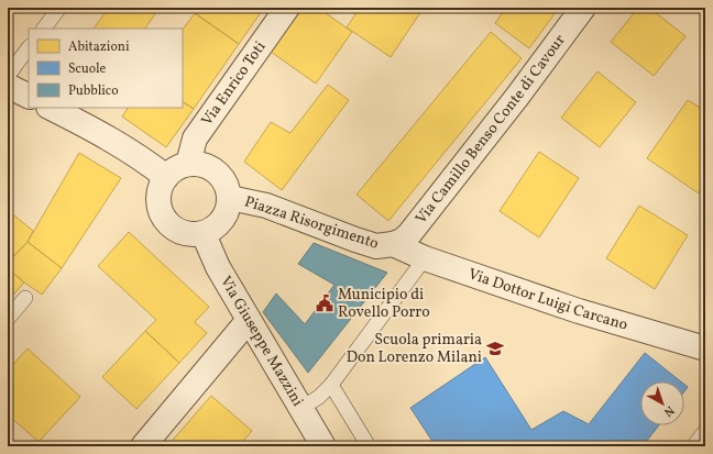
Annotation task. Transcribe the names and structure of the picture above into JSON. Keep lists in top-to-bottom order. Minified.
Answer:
{"streets":{"street":["Via Enrico Toti","Via Camillo Benso Conte di Cavour","Piazza Risorgimento","Via Dottor Luigi Carcano","Via Giuseppe Mazzini"]},"crossings":[["Via Enrico Toti","Piazza Risorgimento"],["Via Enrico Toti","Via Giuseppe Mazzini"],["Via Camillo Benso Conte di Cavour","Piazza Risorgimento"],["Via Camillo Benso Conte di Cavour","Via Dottor Luigi Carcano"],["Piazza Risorgimento","Via Dottor Luigi Carcano"],["Piazza Risorgimento","Via Giuseppe Mazzini"]],"places":{"public building":["Municipio di Rovello Porro"],"school or university":["Scuola primaria Don Lorenzo Milani"]},"legend":["Abitazioni","Scuole","Pubblico"],"north":"bottom right"}
